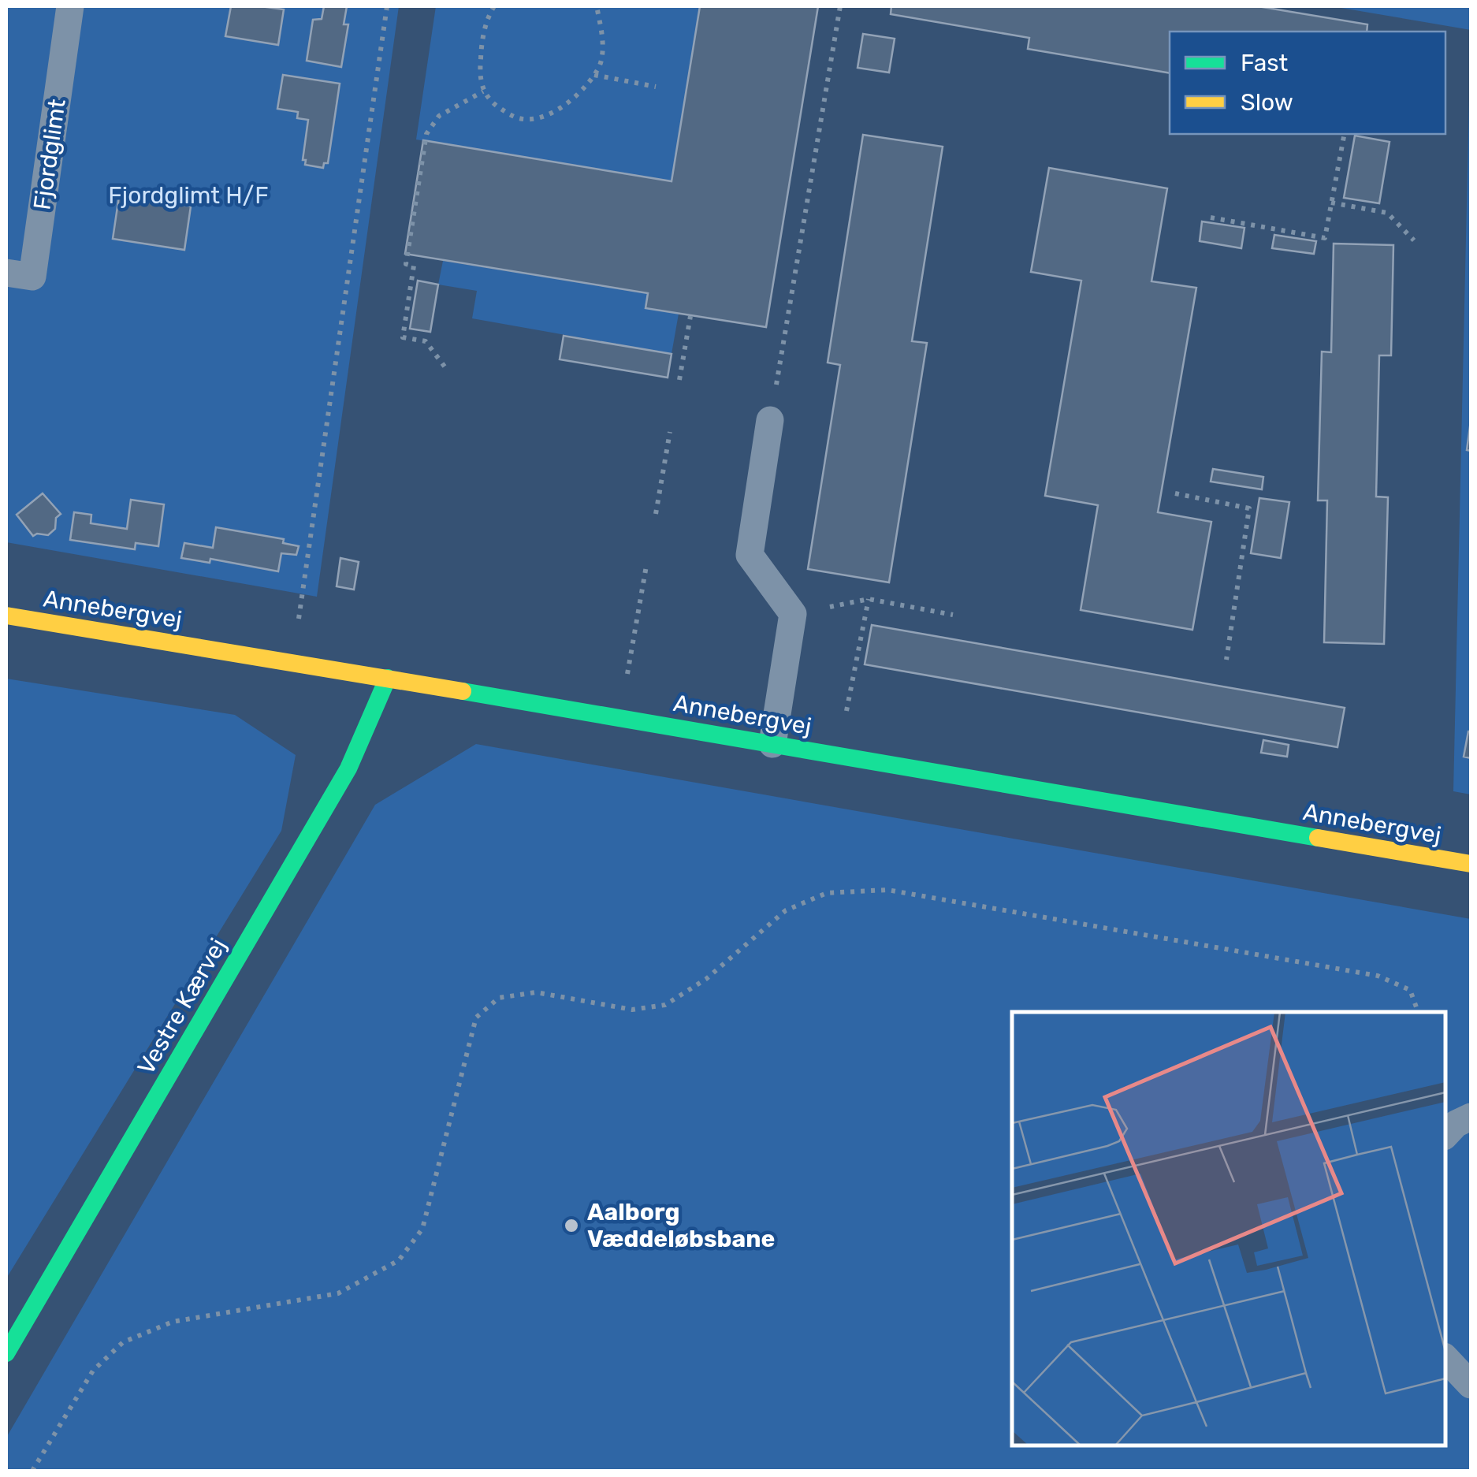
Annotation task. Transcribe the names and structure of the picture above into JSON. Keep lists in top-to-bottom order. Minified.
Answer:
{"streets":{"street":["Annebergvej","Vestre Kærvej"],"lane":["Fjordglimt"]},"crossings":[["Annebergvej","Vestre Kærvej"]],"parks":["Fjordglimt H/F"],"places":["Aalborg Væddeløbsbane"],"legend":["Fast","Slow"]}
